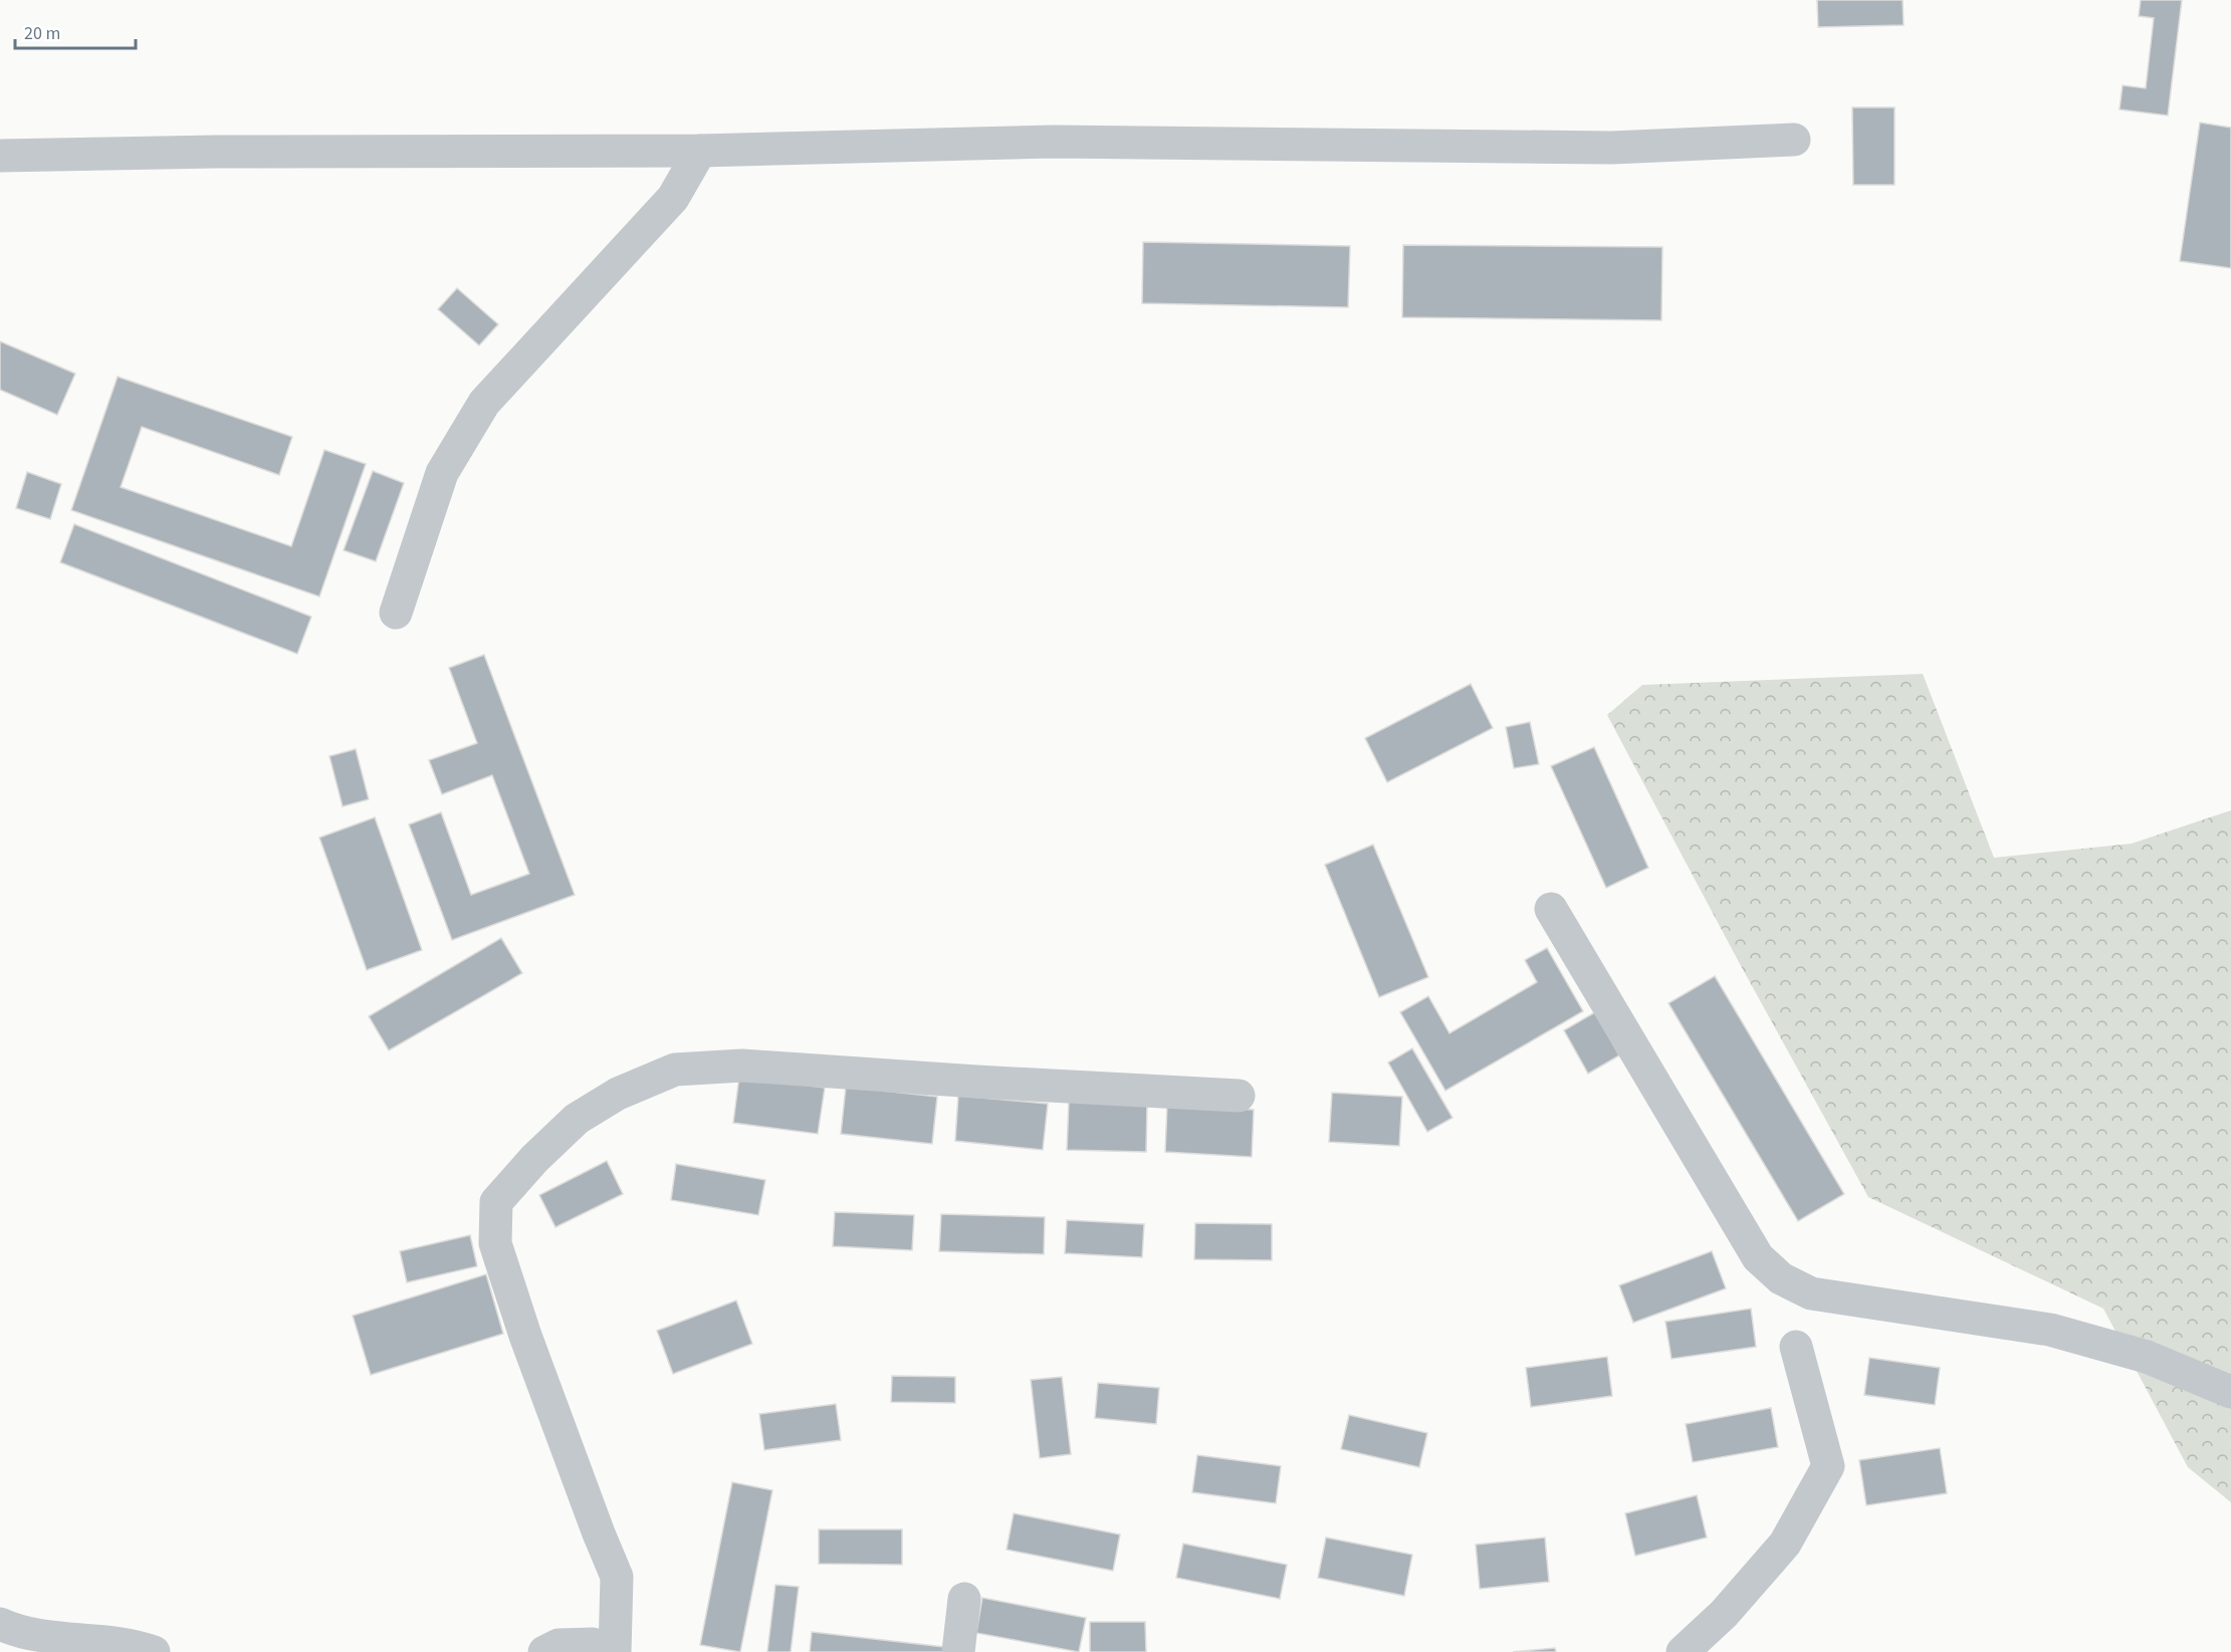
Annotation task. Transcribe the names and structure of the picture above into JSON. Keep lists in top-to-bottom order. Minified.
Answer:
{"scale_bar":"20 m"}
